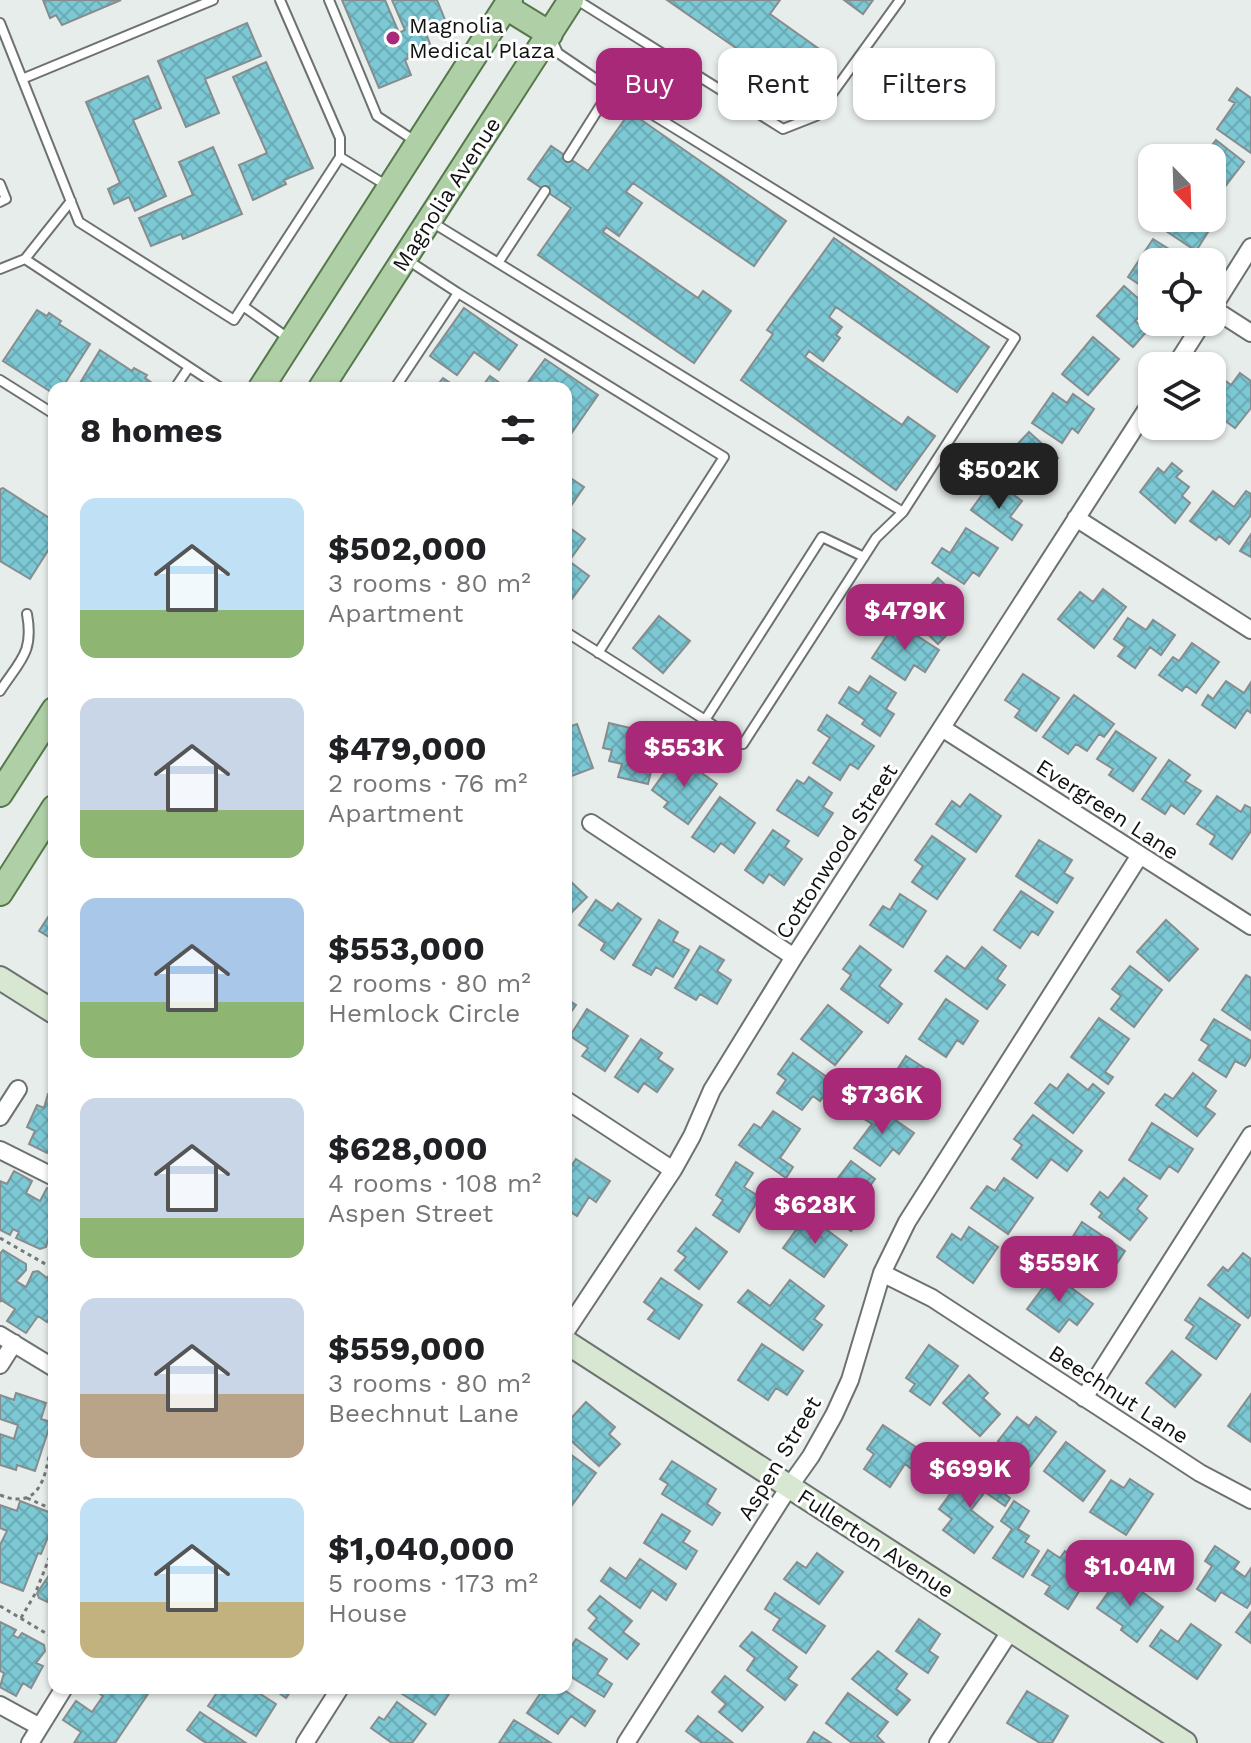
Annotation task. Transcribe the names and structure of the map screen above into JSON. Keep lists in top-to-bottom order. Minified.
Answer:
{"streets":{"main road":["Magnolia Avenue","Fullerton Avenue"],"street":["Evergreen Lane","Cottonwood Street","Beechnut Lane","Aspen Street"]},"crossings":[["Evergreen Lane","Cottonwood Street"],["Evergreen Lane","Aspen Street"],["Beechnut Lane","Aspen Street"],["Aspen Street","Fullerton Avenue"]],"places":["Magnolia Medical Plaza"],"north":"bottom right","page":{"chip":["Buy","Rent","Filters"],"heading":"8 homes","price":["$502K","$479K","$553K","$736K","$628K","$559K","$699K","$1.04M"],"list":[{"name":"$502,000","note":"3 rooms · 80 m² · Apartment"},{"name":"$479,000","note":"2 rooms · 76 m² · Apartment"},{"name":"$553,000","note":"2 rooms · 80 m² · Hemlock Circle"},{"name":"$628,000","note":"4 rooms · 108 m² · Aspen Street"},{"name":"$559,000","note":"3 rooms · 80 m² · Beechnut Lane"},{"name":"$1,040,000","note":"5 rooms · 173 m² · House"}]}}
